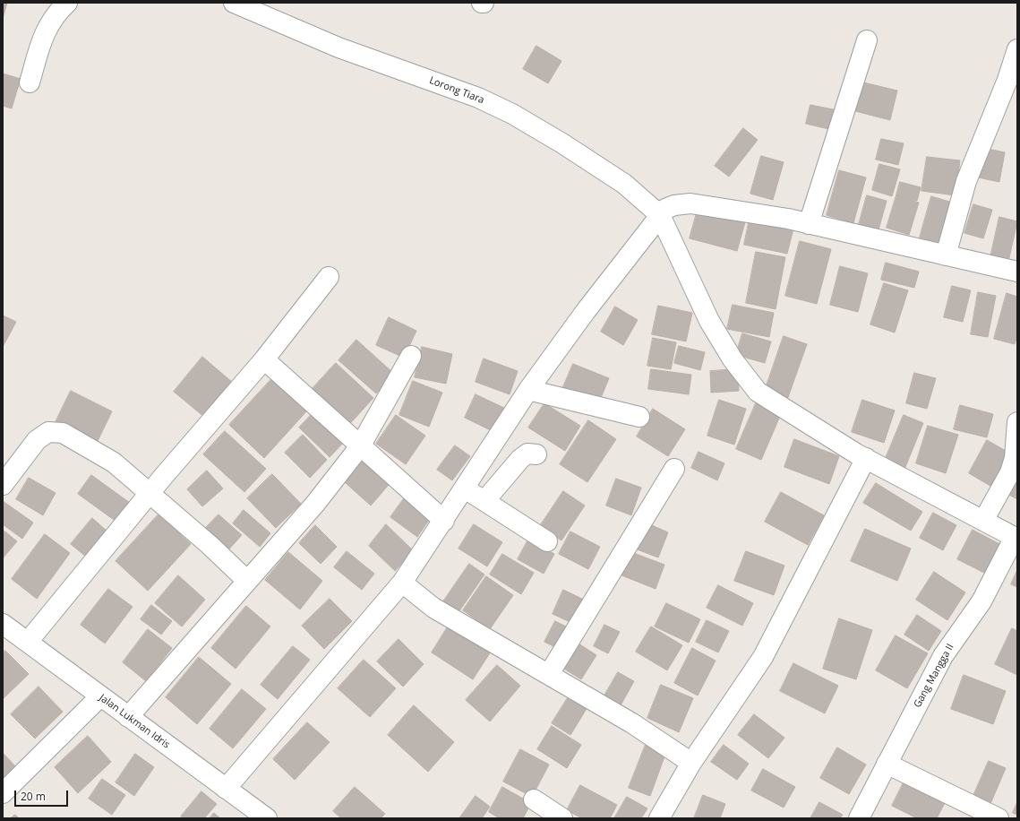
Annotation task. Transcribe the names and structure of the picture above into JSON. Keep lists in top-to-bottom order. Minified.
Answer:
{"streets":{"street":["Lorong Tiara","Gang Mangga II","Jalan Lukman Idris"]},"scale_bar":"20 m"}
